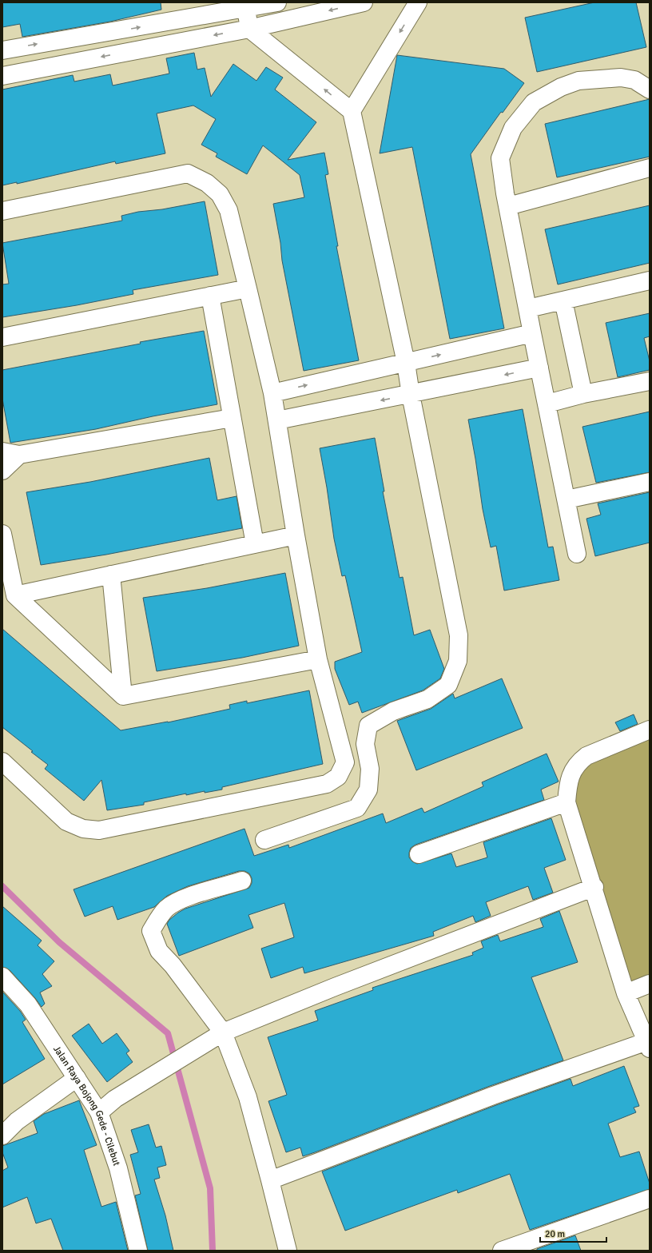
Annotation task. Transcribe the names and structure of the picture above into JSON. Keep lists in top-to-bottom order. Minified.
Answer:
{"streets":{"street":["Jalan Raya Bojong Gede - Cilebut"]},"scale_bar":"20 m"}
